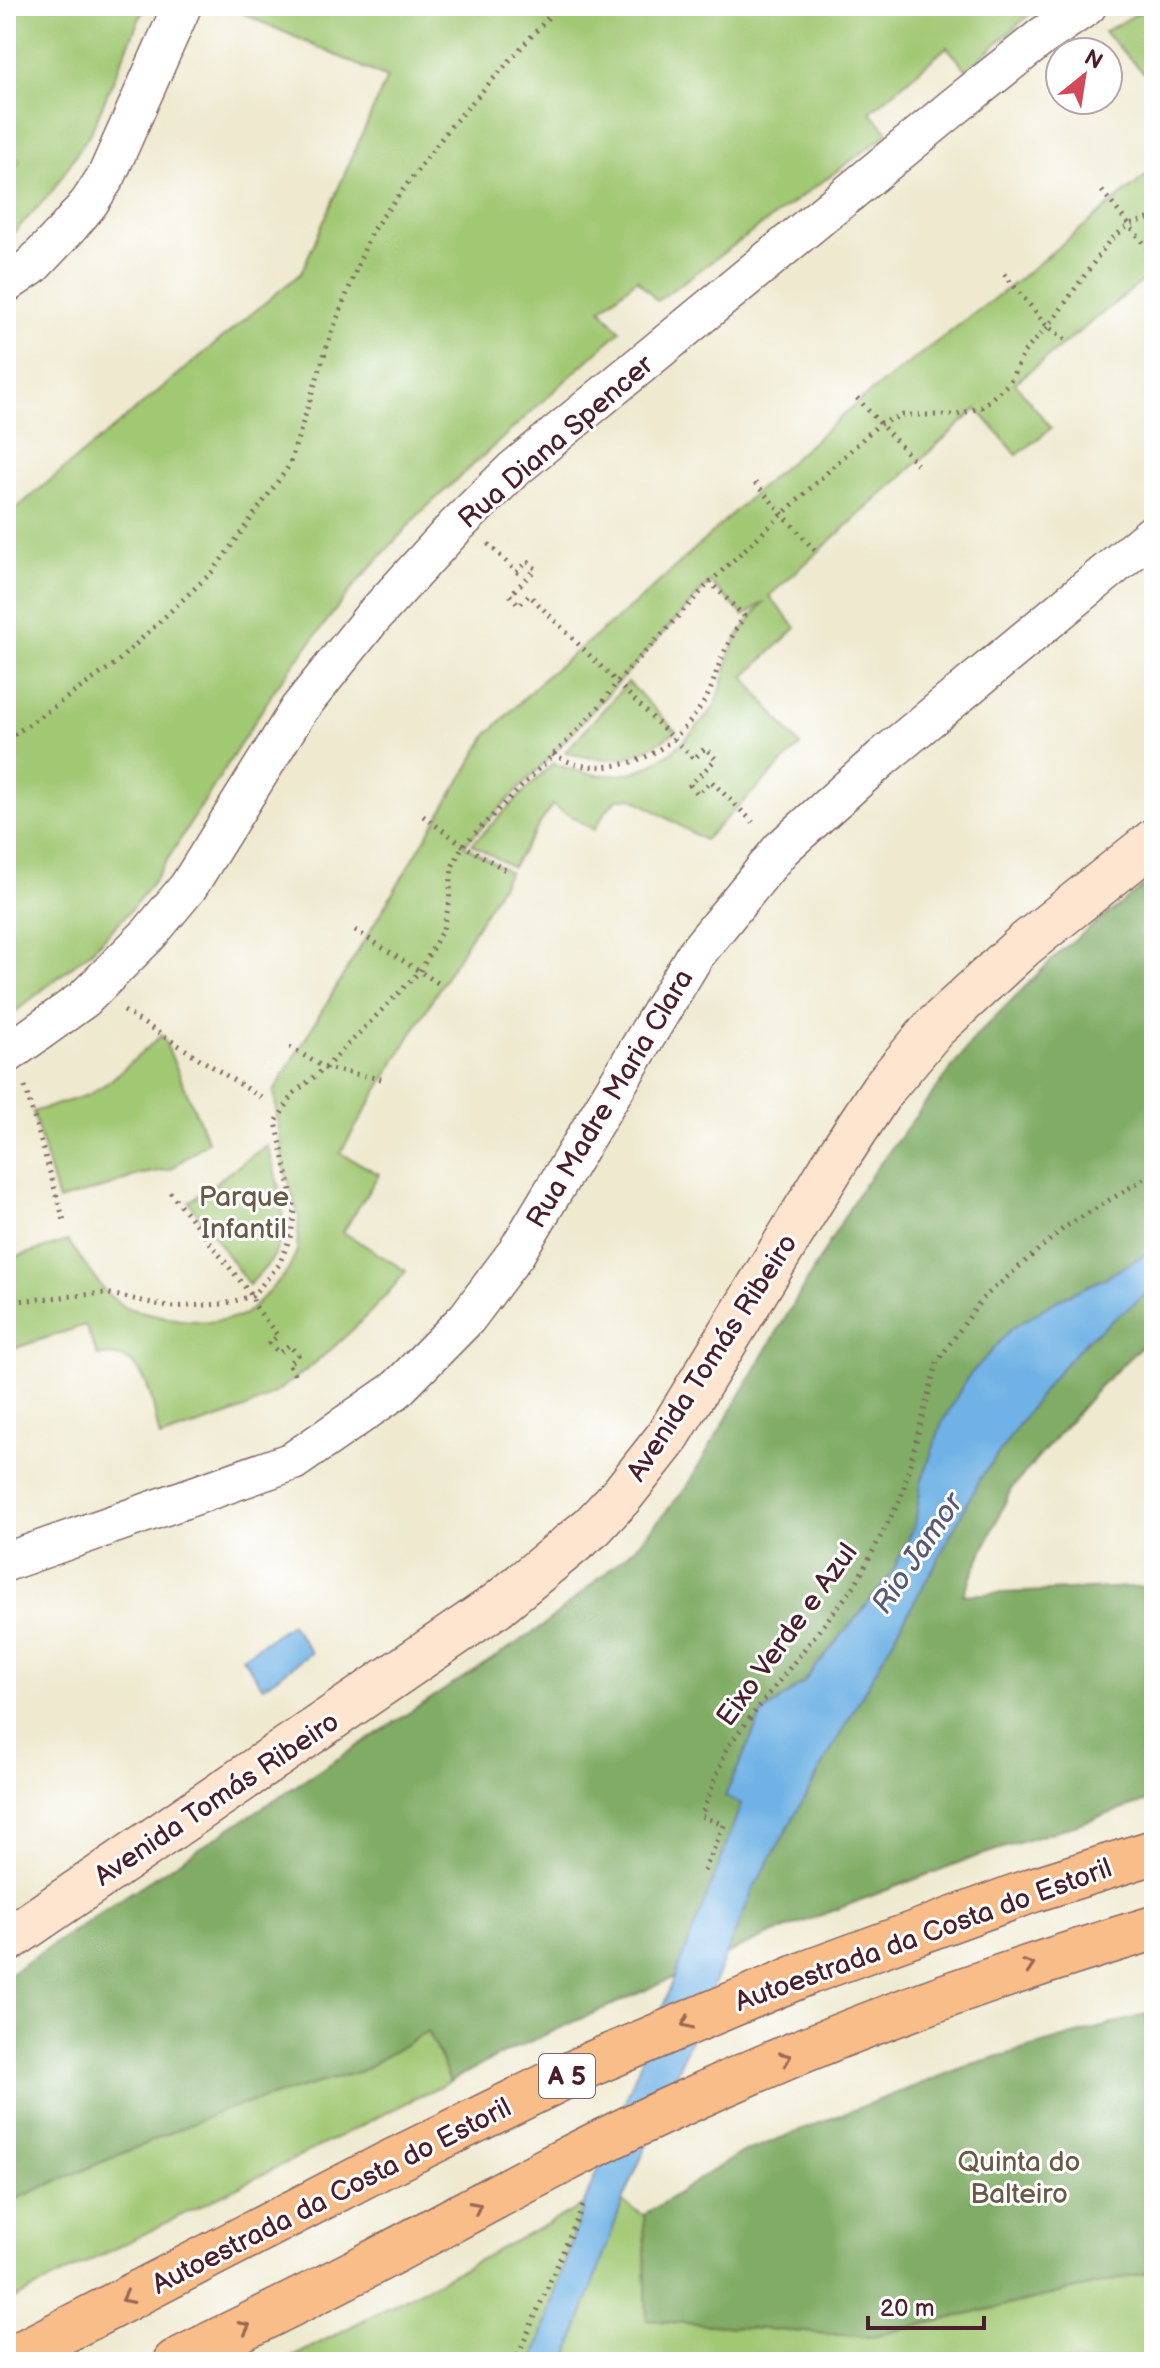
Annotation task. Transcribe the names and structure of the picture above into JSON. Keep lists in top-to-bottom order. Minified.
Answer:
{"streets":{"highway":["Autoestrada da Costa do Estoril","A 5"],"street":["Rua Diana Spencer","Rua Madre Maria Clara","Avenida Tomás Ribeiro"],"path":["Eixo Verde e Azul"]},"water":["Rio Jamor"],"parks":["Parque Infantil","Quinta do Balteiro"],"scale_bar":"20 m","north":"top right"}
